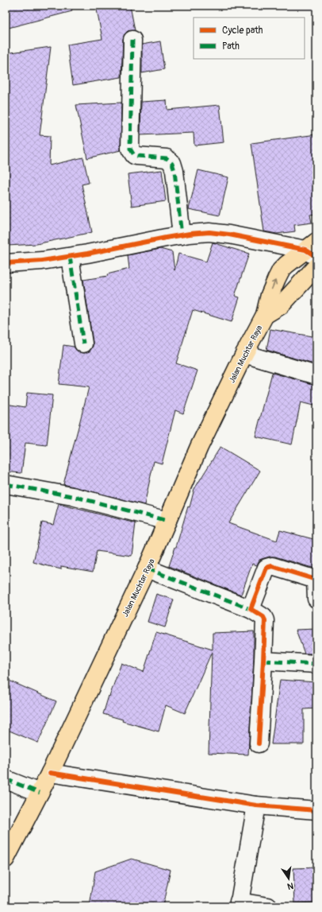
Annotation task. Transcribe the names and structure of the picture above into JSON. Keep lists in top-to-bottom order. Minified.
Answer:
{"streets":{"highway":["Jalan Muchtar Raya"]},"legend":["Cycle path","Path"],"north":"bottom"}
